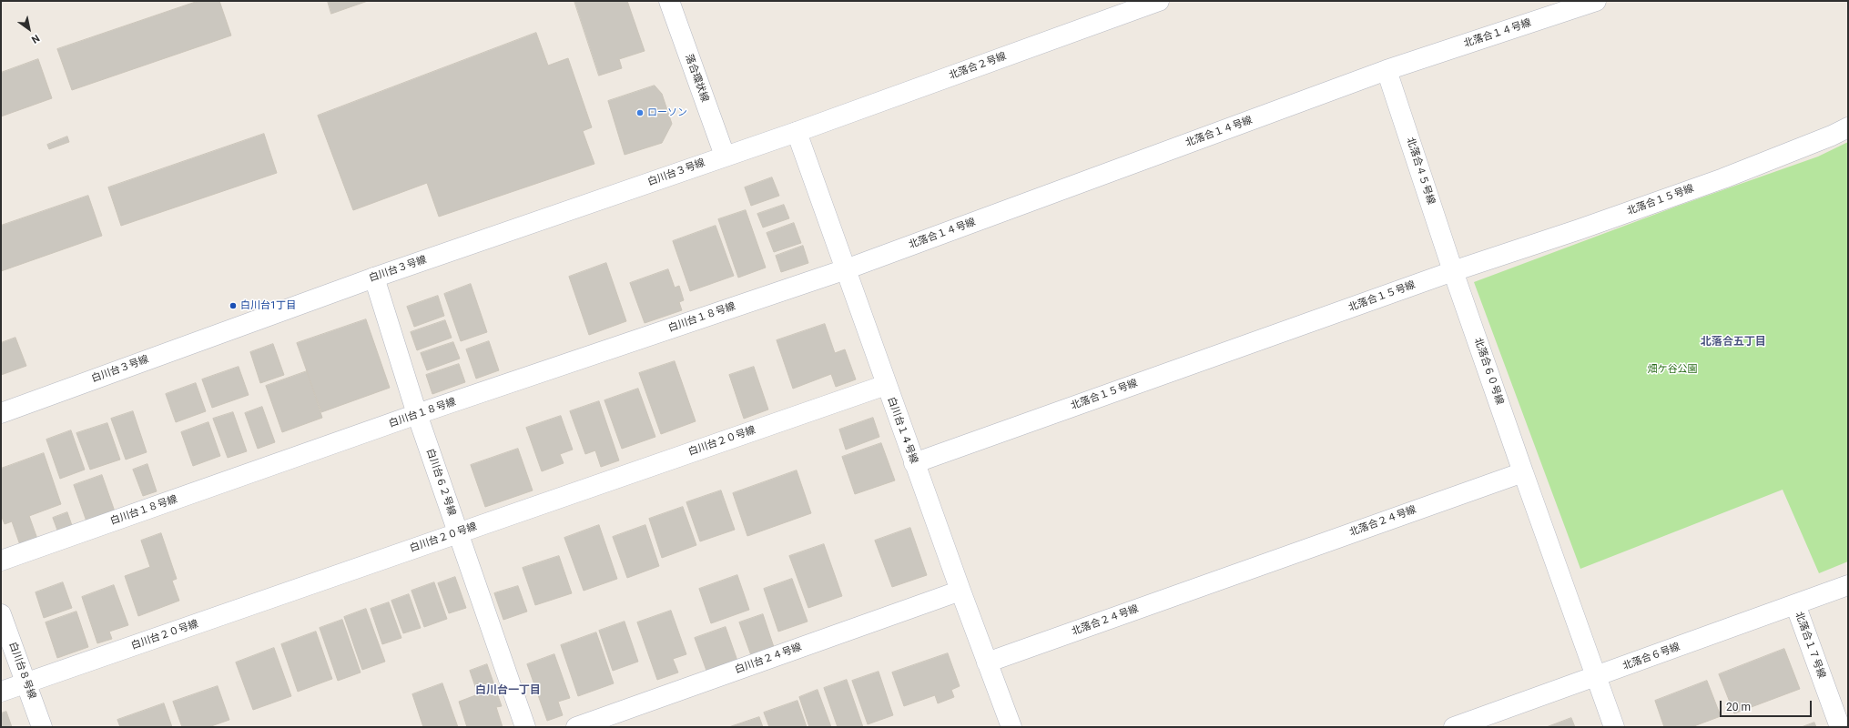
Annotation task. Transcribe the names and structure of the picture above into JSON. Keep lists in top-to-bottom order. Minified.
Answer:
{"streets":{"street":["北落合１４号線","北落合２号線","落合環状線","北落合４５号線","白川台３号線","北落合１５号線","白川台１８号線","北落合６０号線","白川台１４号線","白川台２０号線","白川台６２号線","北落合２４号線","北落合１７号線","北落合６号線","白川台２４号線","白川台８号線"]},"crossings":[["北落合１４号線","北落合４５号線"],["北落合１４号線","白川台１８号線"],["北落合１４号線","白川台１４号線"],["北落合２号線","白川台３号線"],["北落合２号線","白川台１４号線"],["落合環状線","白川台３号線"],["北落合４５号線","北落合１５号線"],["北落合４５号線","北落合６０号線"],["白川台３号線","白川台１４号線"],["白川台３号線","白川台６２号線"],["北落合１５号線","北落合６０号線"],["北落合１５号線","白川台１４号線"],["白川台１８号線","白川台１４号線"],["白川台１８号線","白川台６２号線"],["北落合６０号線","北落合２４号線"],["白川台１４号線","白川台２０号線"],["白川台１４号線","北落合２４号線"],["白川台１４号線","白川台２４号線"],["白川台２０号線","白川台６２号線"],["白川台２０号線","白川台８号線"],["北落合１７号線","北落合６号線"]],"districts":["北落合五丁目","白川台一丁目"],"parks":["畑ケ谷公園"],"places":["ローソン","白川台1丁目"],"scale_bar":"20 m","north":"bottom right"}
